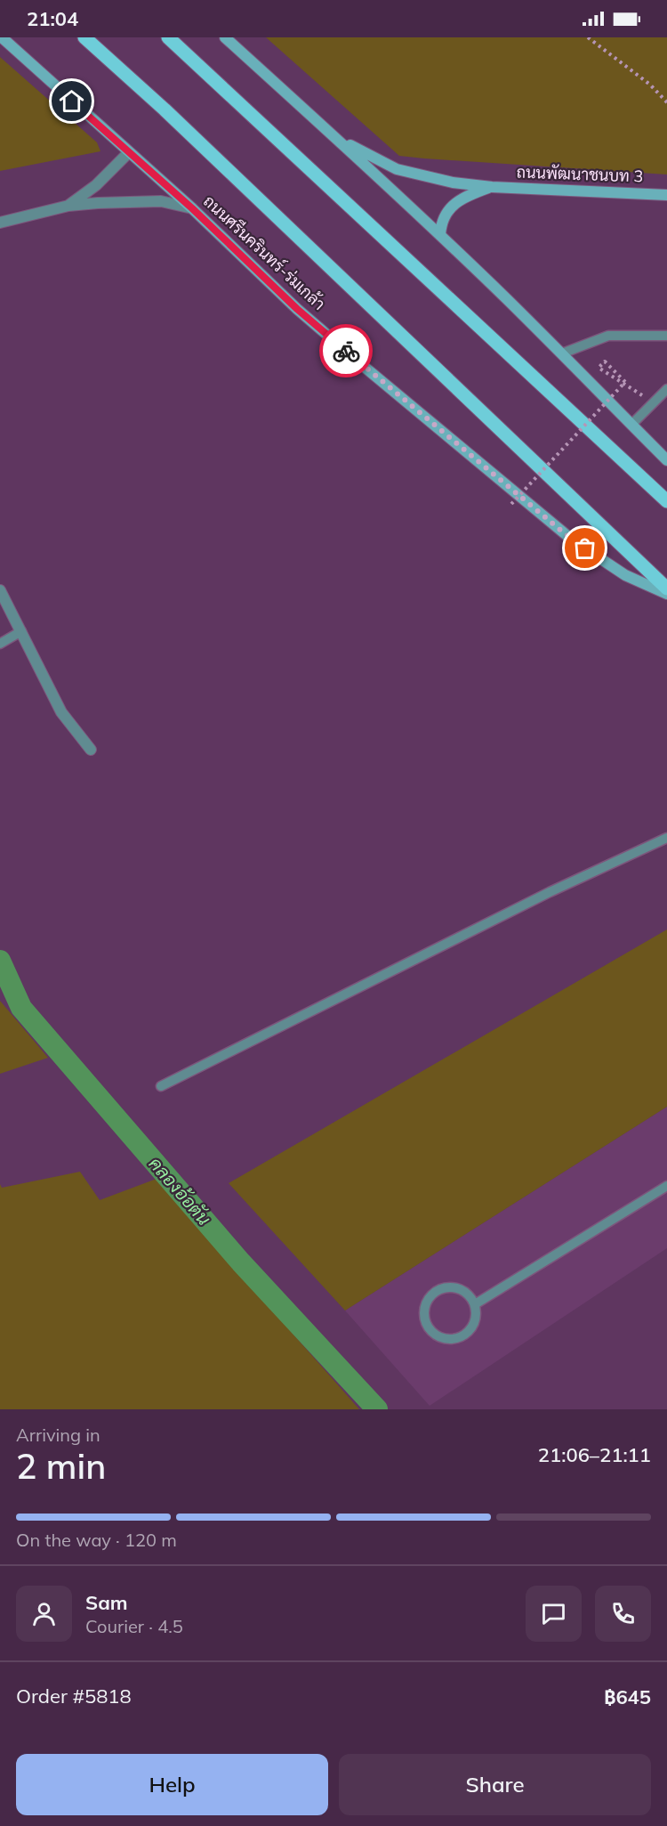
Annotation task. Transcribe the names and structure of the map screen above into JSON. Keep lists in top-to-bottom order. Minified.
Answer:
{"streets":{"main road":["ถนนพัฒนาชนบท 3","ถนนศรีนครินทร์-ร่มเกล้า"]},"water":["คลองอ้อตัน"],"page":{"status":"21:04","heading":["2 min","Arriving in","21:06–21:11"],"panel":["Sam","Courier · 4.5","Order #5818","฿645"],"bar":"On the way · 120 m","buttons":["Help","Share"]}}
